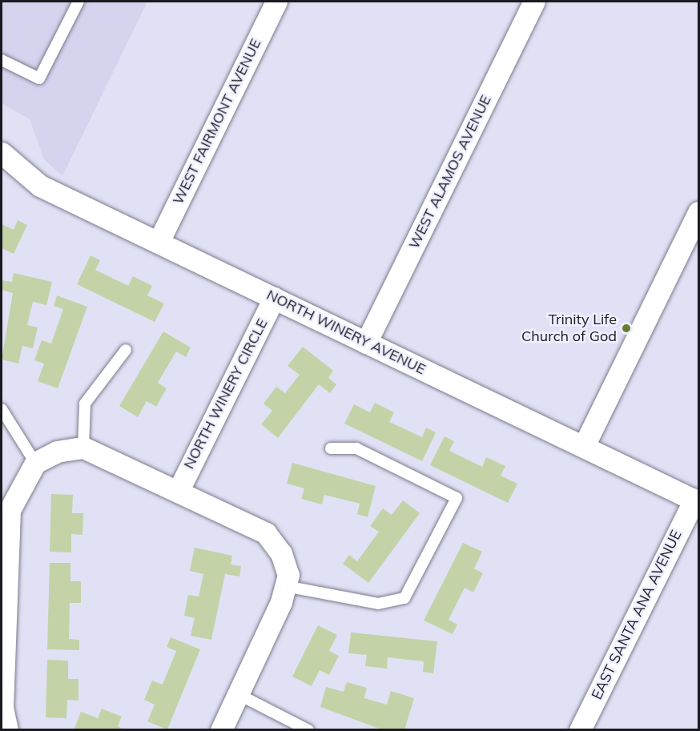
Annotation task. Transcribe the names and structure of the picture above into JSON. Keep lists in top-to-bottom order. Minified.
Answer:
{"streets":{"street":["WEST FAIRMONT AVENUE","WEST ALAMOS AVENUE","NORTH WINERY AVENUE","NORTH WINERY CIRCLE","EAST SANTA ANA AVENUE"]},"crossings":[["WEST FAIRMONT AVENUE","NORTH WINERY AVENUE"],["WEST ALAMOS AVENUE","NORTH WINERY AVENUE"],["NORTH WINERY AVENUE","NORTH WINERY CIRCLE"],["NORTH WINERY AVENUE","EAST SANTA ANA AVENUE"]],"places":["Trinity Life Church of God"]}
